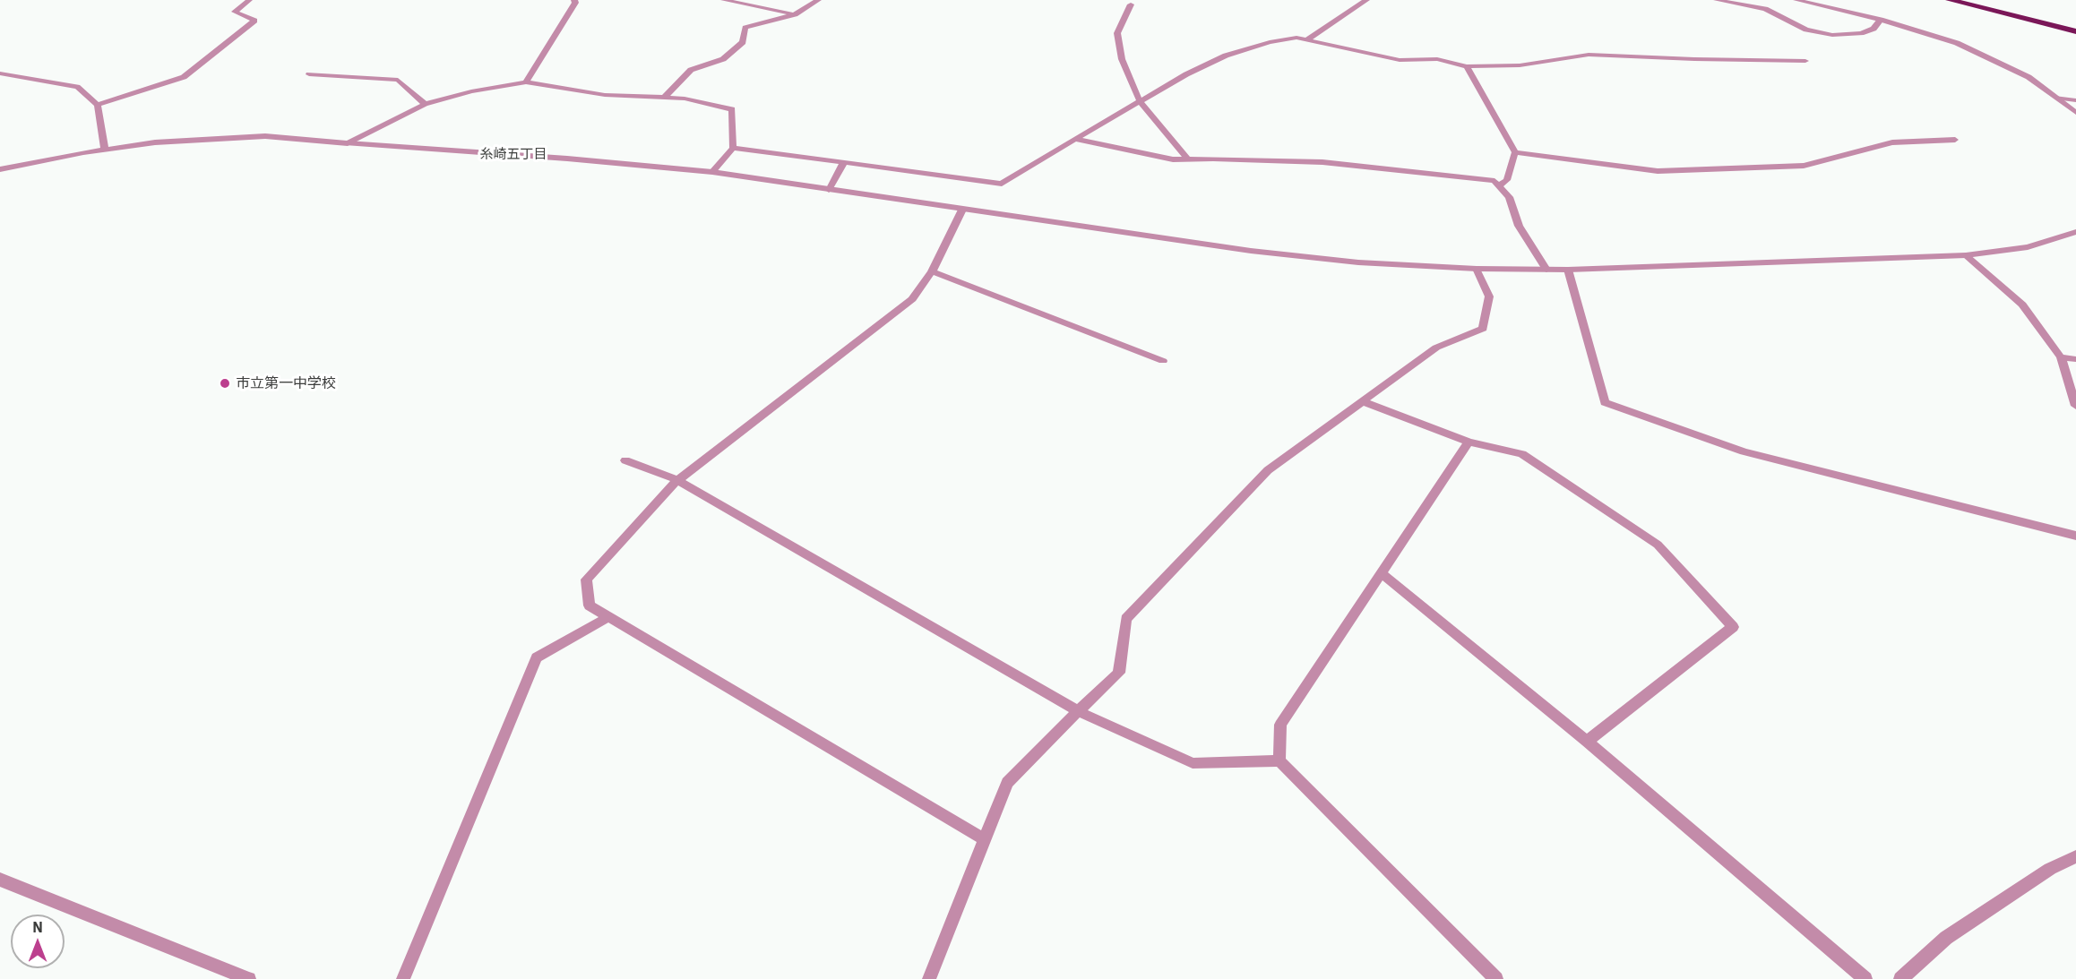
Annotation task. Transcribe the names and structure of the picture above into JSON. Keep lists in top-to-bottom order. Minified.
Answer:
{"districts":["糸崎五丁目"],"places":["市立第一中学校"],"north":"top"}
